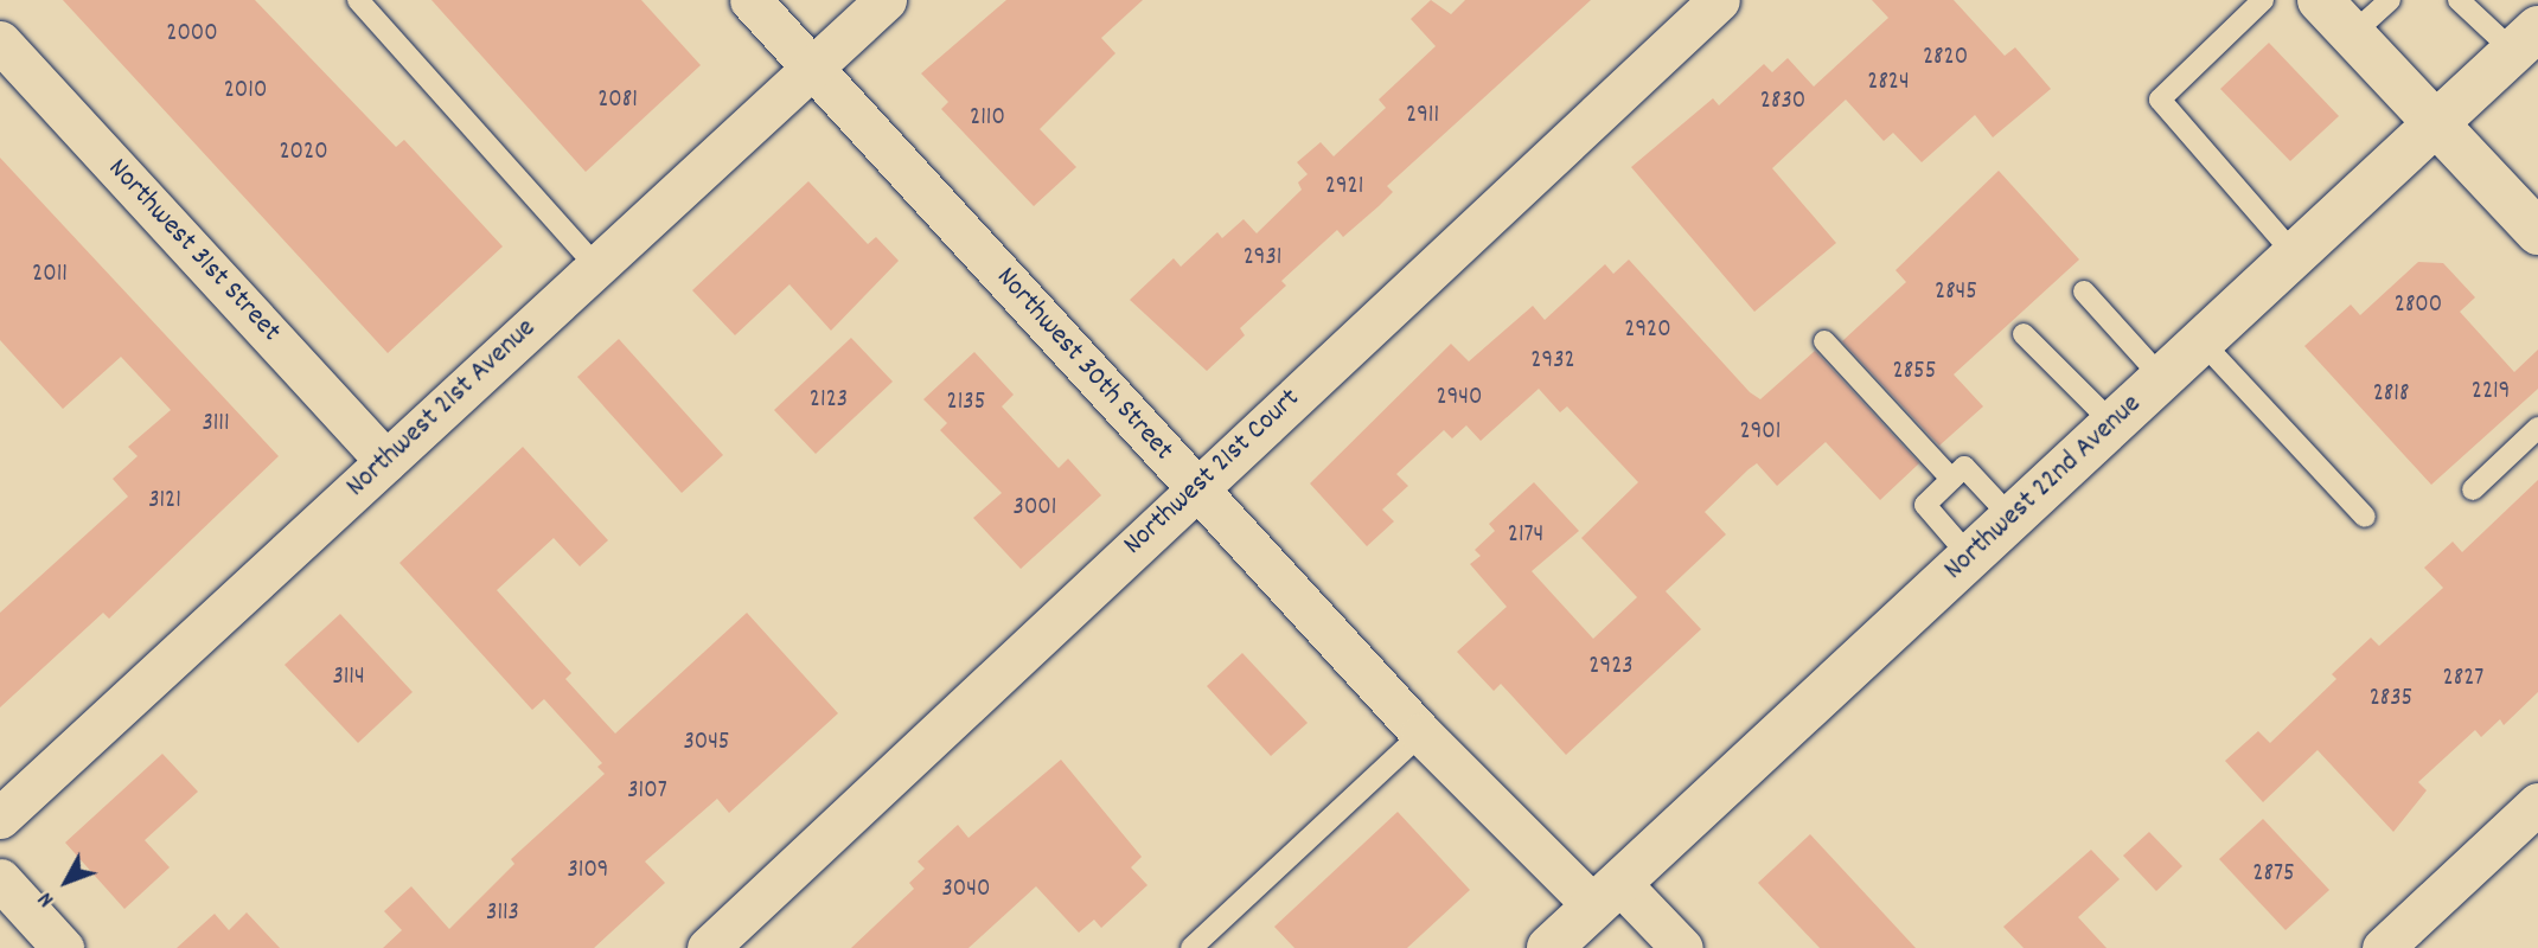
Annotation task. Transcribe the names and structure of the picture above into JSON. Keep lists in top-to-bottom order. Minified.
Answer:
{"streets":{"main road":["Northwest 22nd Avenue"],"street":["Northwest 31st Street","Northwest 30th Street","Northwest 21st Avenue","Northwest 21st Court"]},"crossings":[["Northwest 31st Street","Northwest 21st Avenue"],["Northwest 30th Street","Northwest 21st Avenue"],["Northwest 30th Street","Northwest 21st Court"],["Northwest 30th Street","Northwest 22nd Avenue"]],"house_numbers":["2000","2820","2824","2010","2081","2830","2911","2110","2020","2921","2931","2011","2845","2800","2920","2932","2855","2219","2818","2940","2123","2135","3111","2901","3121","3001","2174","2923","3114","2827","2835","3045","3107","3109","2875","3040","3113"],"north":"bottom left"}
